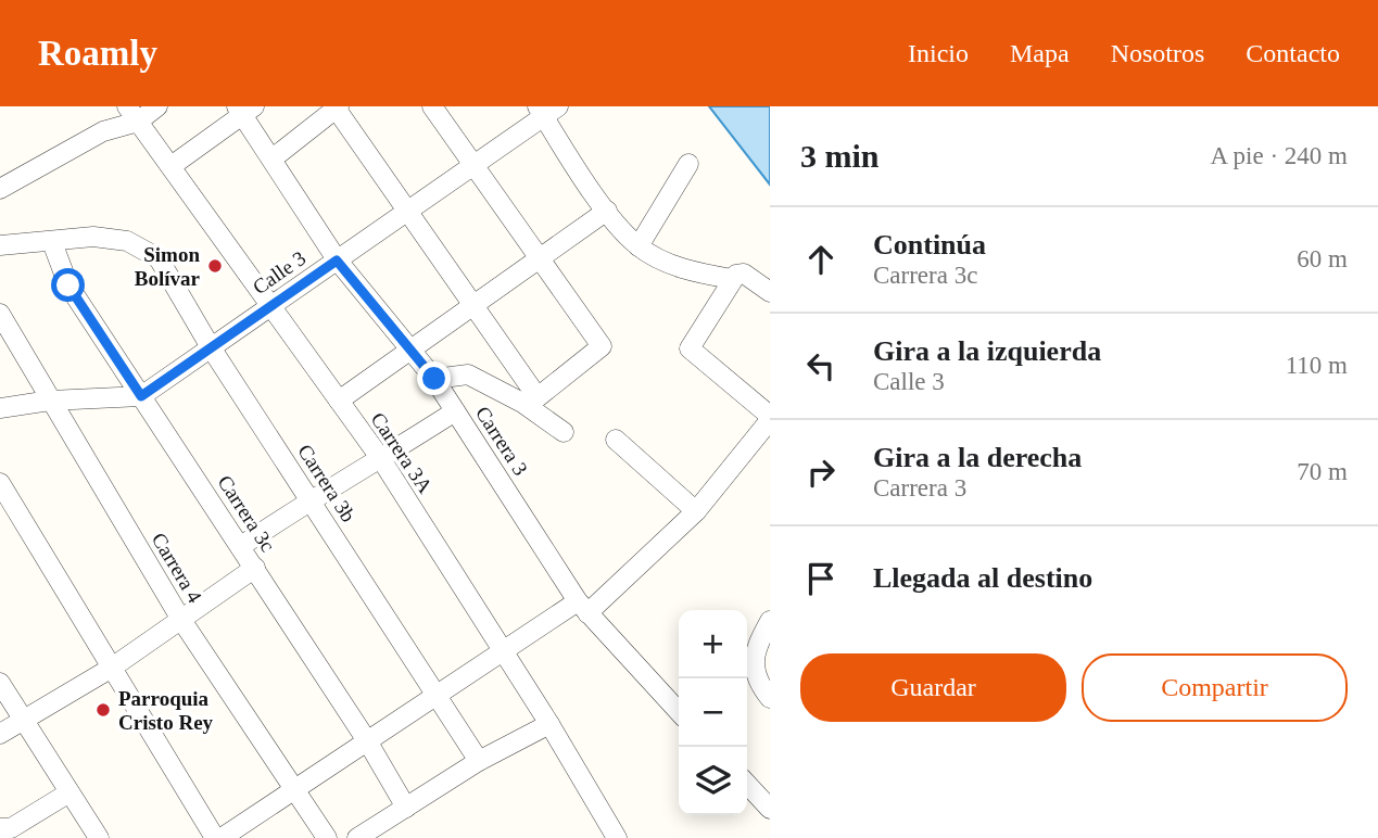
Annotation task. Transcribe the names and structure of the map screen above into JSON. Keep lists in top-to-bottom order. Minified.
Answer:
{"streets":{"street":["Calle 3","Carrera 3","Carrera 3A","Carrera 3b","Carrera 3c","Carrera 4"]},"crossings":[["Calle 3","Carrera 3"],["Calle 3","Carrera 3A"],["Calle 3","Carrera 3b"],["Calle 3","Carrera 3c"],["Carrera 3b","Carrera 3c"]],"places":["Simon Bolívar","Parroquia Cristo Rey"],"page":{"header":"Roamly","nav":["Inicio","Mapa","Nosotros","Contacto"],"heading":["3 min","A pie · 240 m"],"list":[["Continúa","Carrera 3c","60 m"],["Gira a la izquierda","Calle 3","110 m"],["Gira a la derecha","Carrera 3","70 m"],"Llegada al destino"],"map_buttons":["+","−"],"buttons":["Guardar","Compartir"]}}
